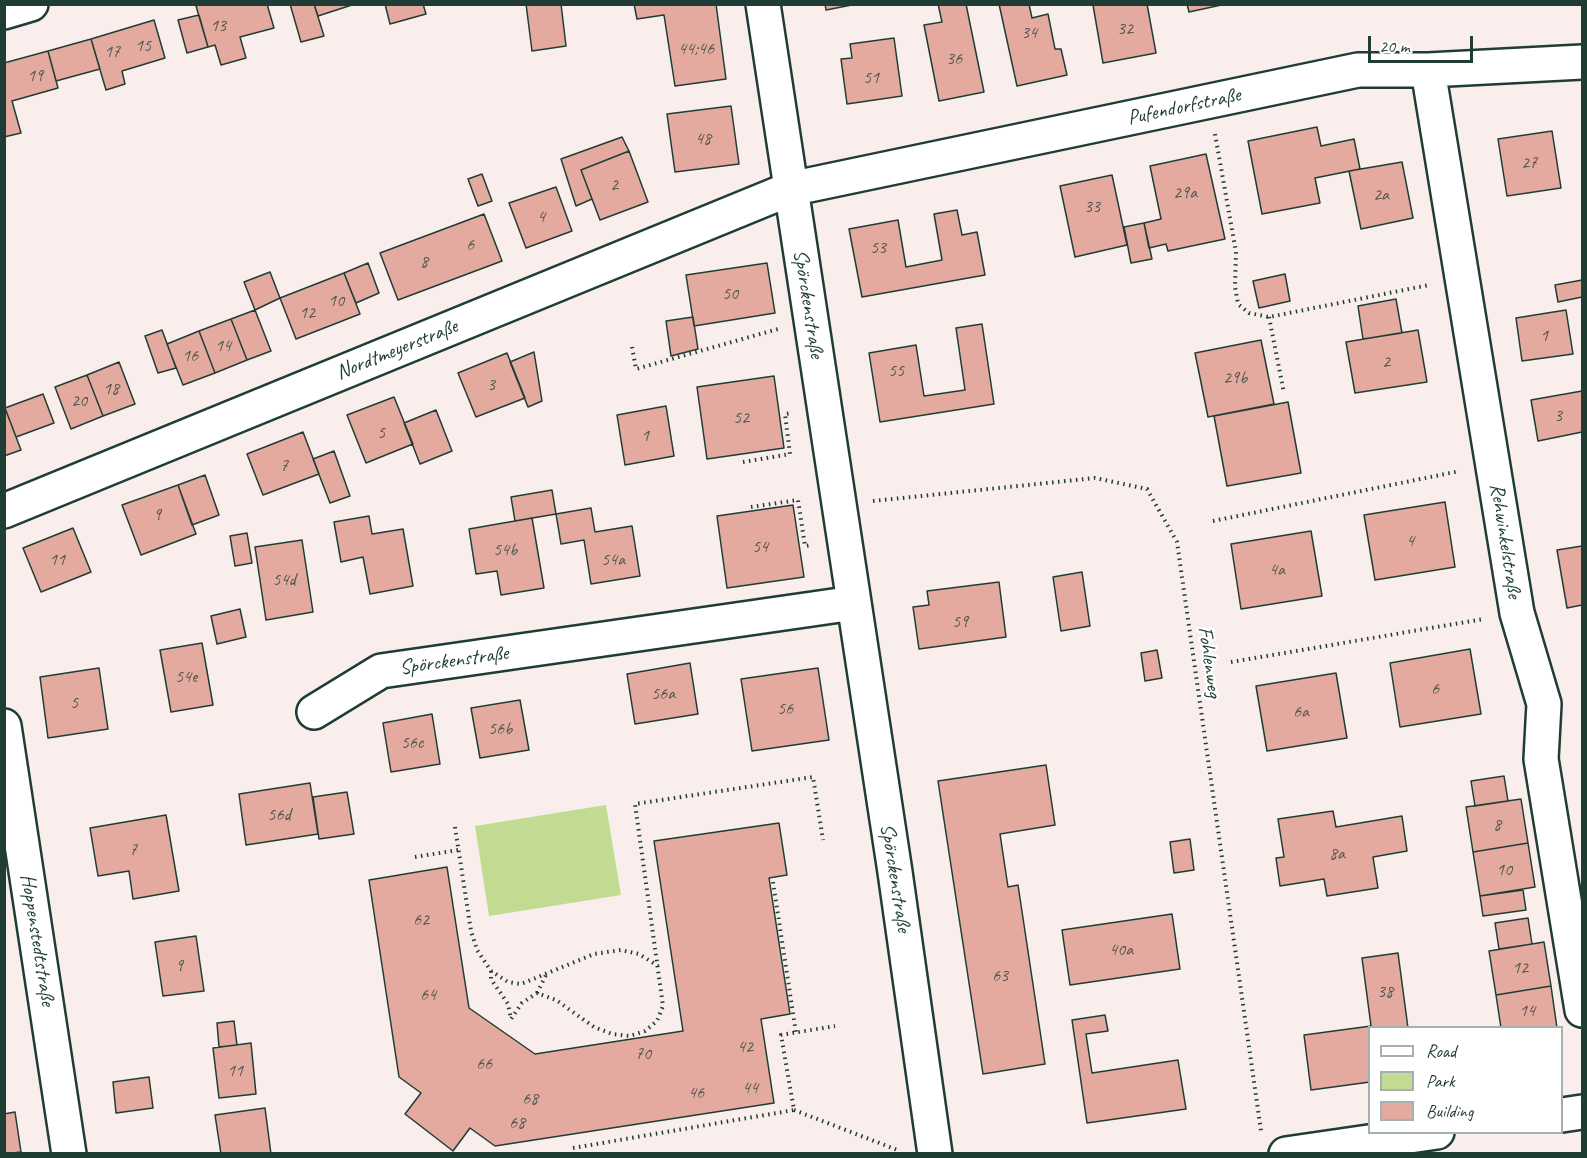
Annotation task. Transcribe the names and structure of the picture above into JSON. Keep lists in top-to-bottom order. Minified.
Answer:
{"streets":{"street":["Pufendorfstraße","Spörckenstraße","Nordtmeyerstraße","Rehwinkelstraße","Hoppenstedtstraße"],"path":["Fohlenweg"]},"crossings":[["Pufendorfstraße","Spörckenstraße"],["Pufendorfstraße","Nordtmeyerstraße"],["Pufendorfstraße","Rehwinkelstraße"],["Spörckenstraße","Nordtmeyerstraße"],["Spörckenstraße","Fohlenweg"]],"house_numbers":["13","32","34","15","44;46","17","36","19","51","48","27","2","29a","2a","33","4","6","53","8","50","10","12","1","14","16","2","55","29b","3","18","20","3","52","5","1","7","9","4","54","54b","11","54a","4a","54d","59","54e","6","56a","5","56","6a","56b","56c","56d","8","7","8a","10","62","40a","9","12","63","38","64","14","42","70","66","11","44","46","68","68"],"legend":["Road","Park","Building"],"scale_bar":"20 m"}
